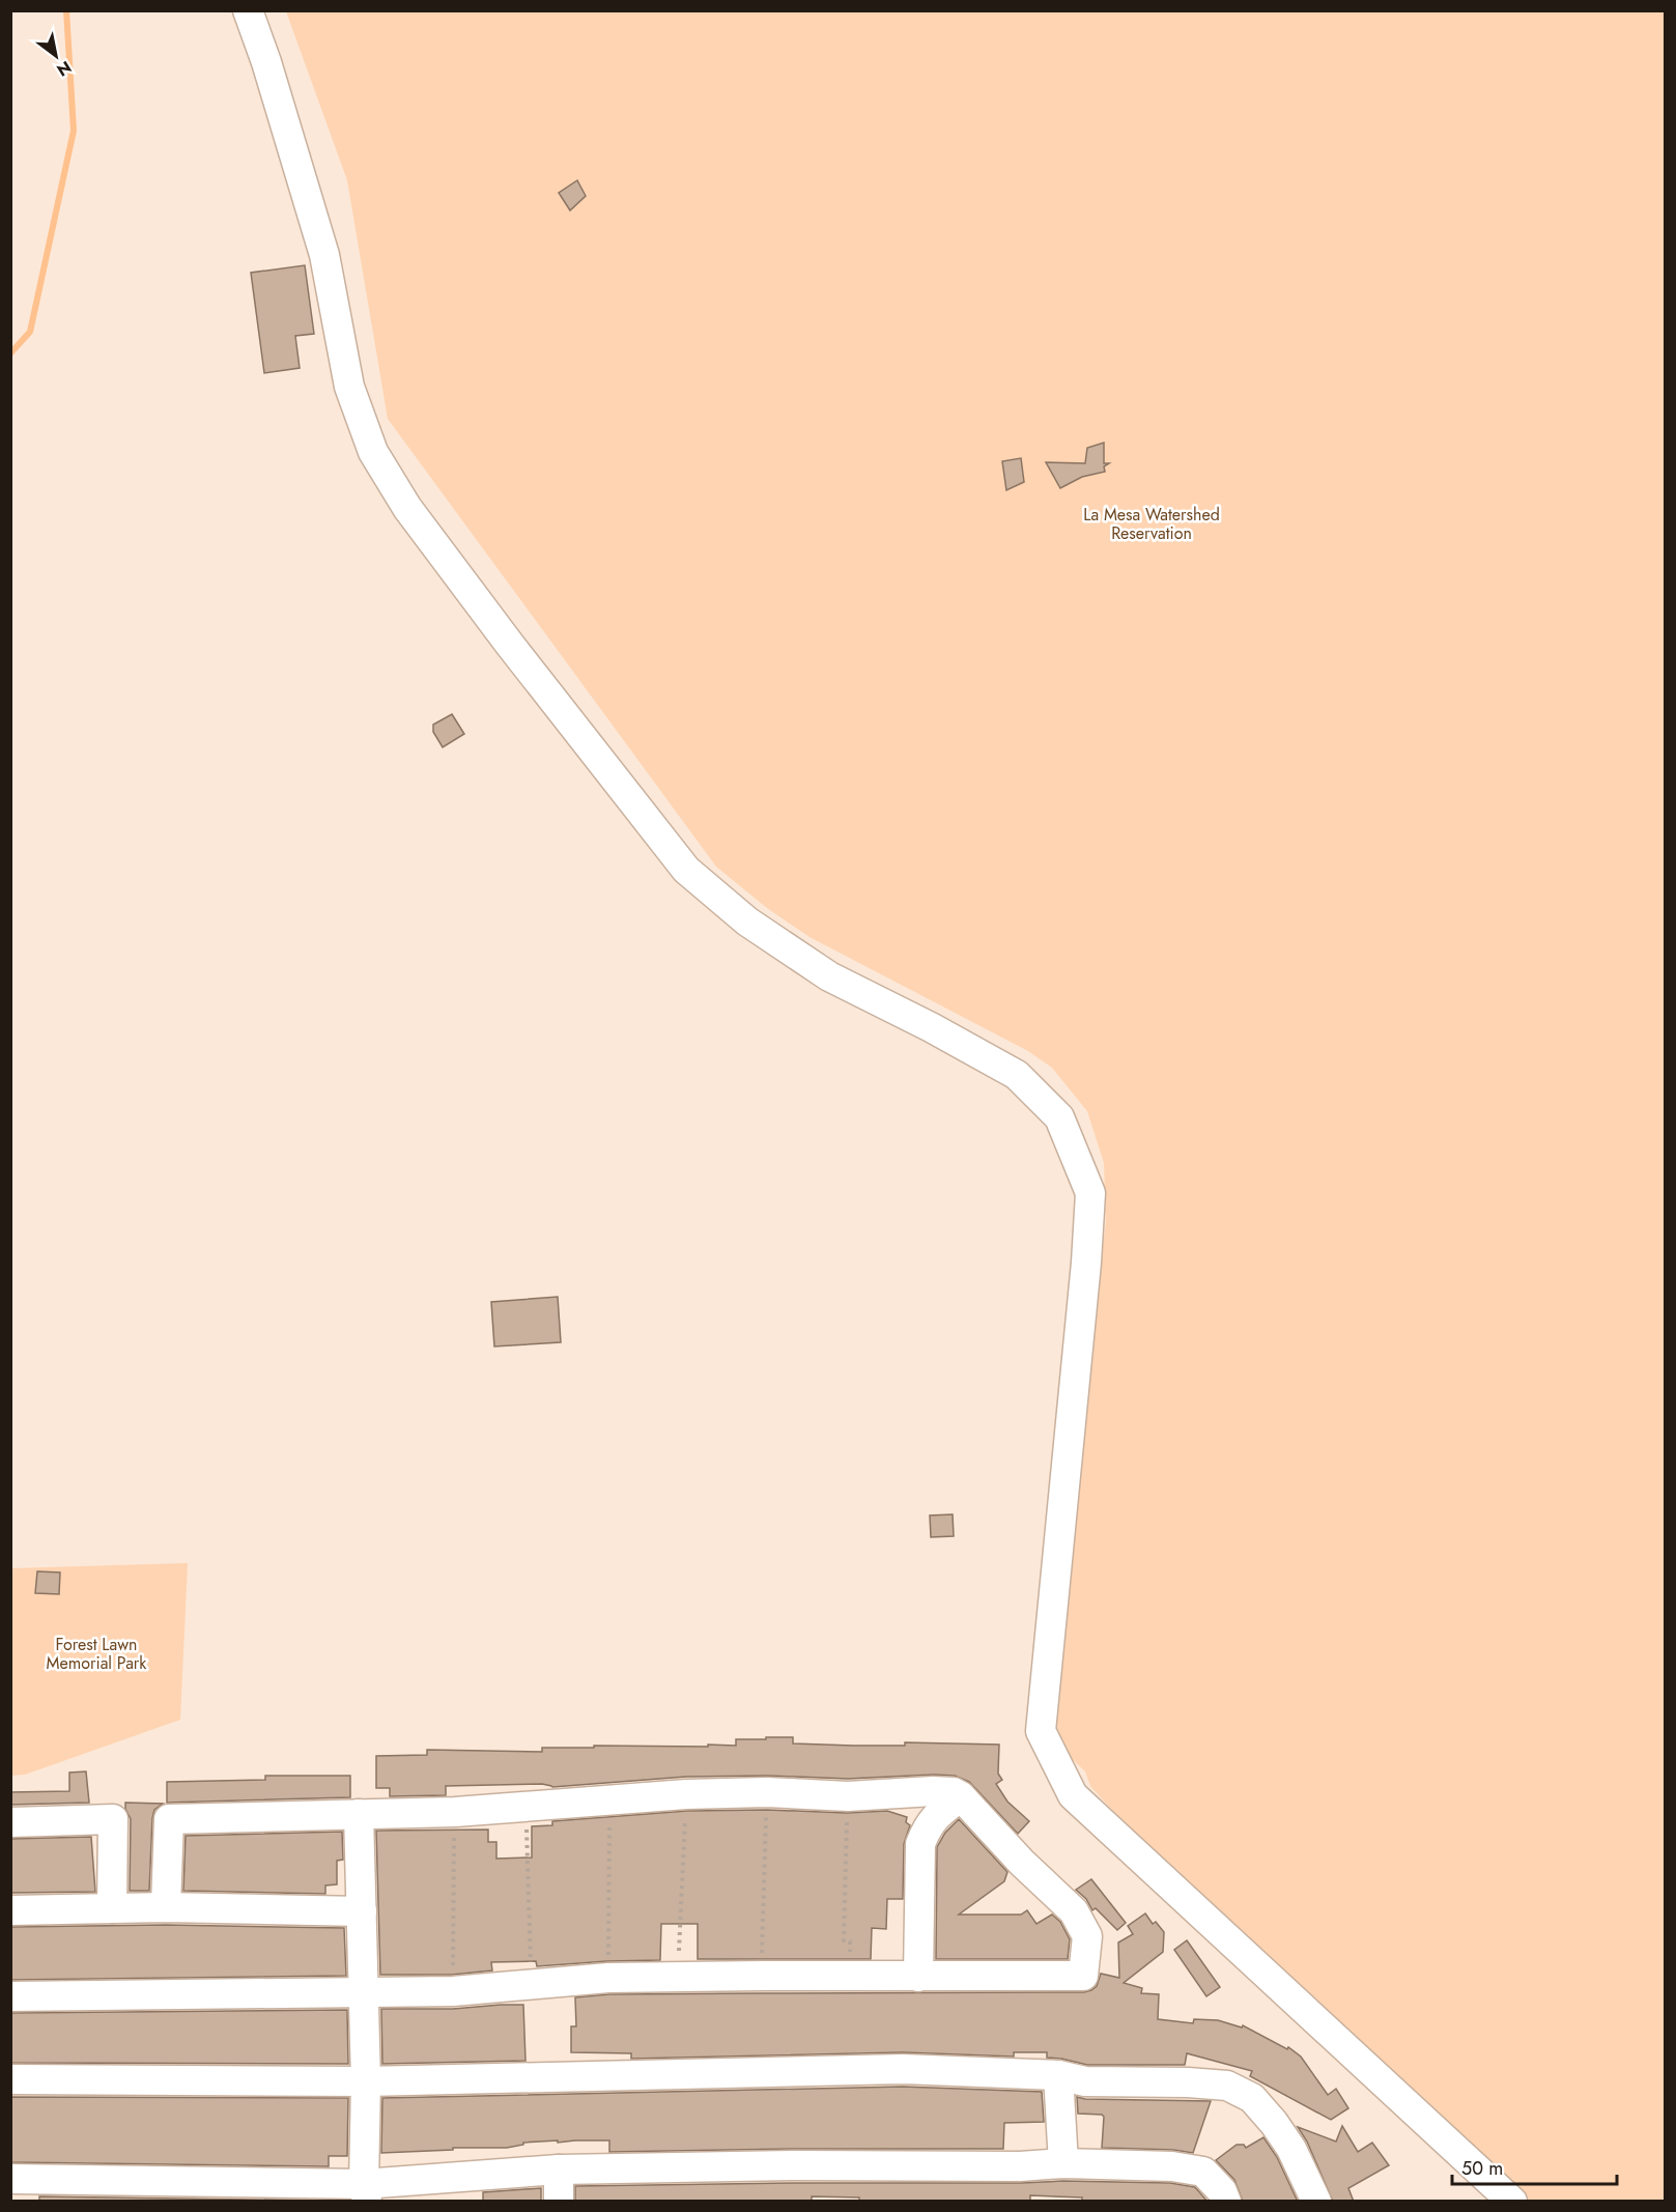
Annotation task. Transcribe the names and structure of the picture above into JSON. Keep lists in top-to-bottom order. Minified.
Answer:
{"parks":["La Mesa Watershed Reservation","Forest Lawn Memorial Park"],"scale_bar":"50 m","north":"bottom right"}
